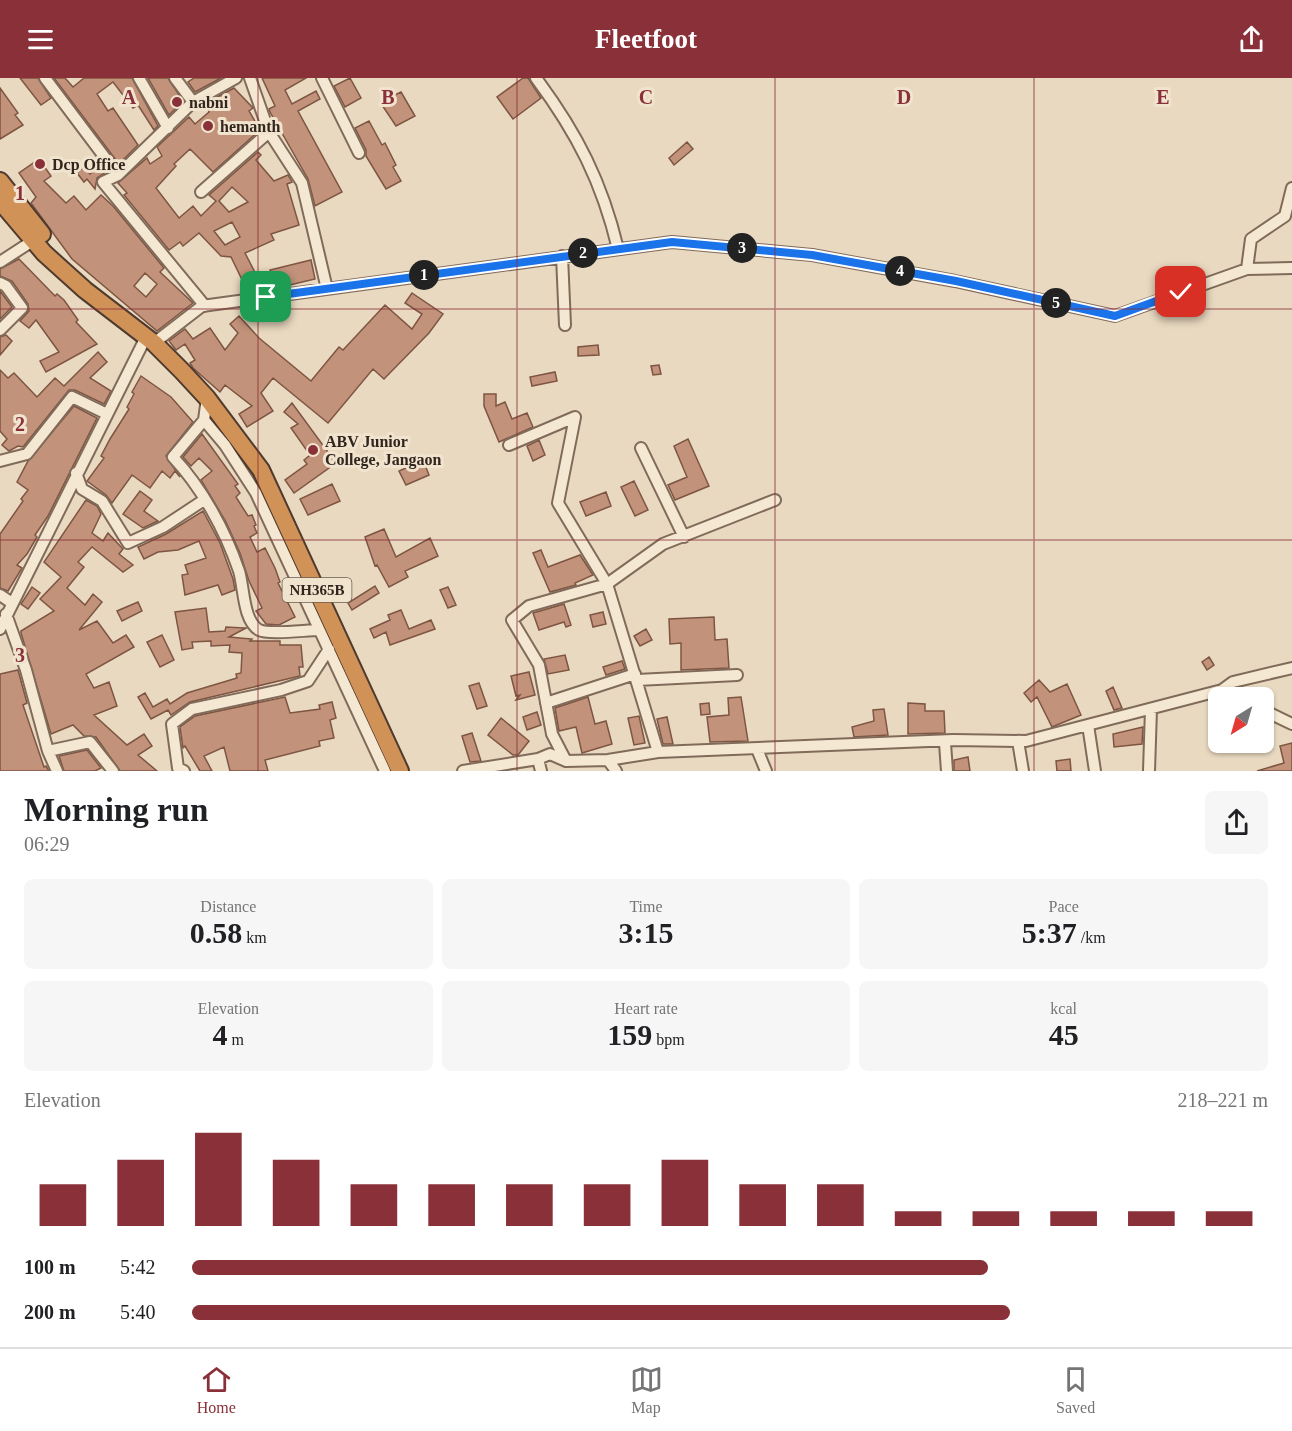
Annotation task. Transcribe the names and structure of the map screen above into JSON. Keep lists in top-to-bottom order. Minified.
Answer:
{"streets":{"highway":["NH365B"]},"places":["nabni","hemanth","Dcp Office","ABV Junior College, Jangaon"],"north":"bottom left","page":{"header":"Fleetfoot","pins":["3","2","4","1","5"],"heading":["Morning run","06:29"],"stats":[["Distance","0.58 km"],["Time","3:15"],["Pace","5:37 /km"],["Elevation","4 m"],["Heart rate","159 bpm"],["kcal","45"]],"chart":["Elevation","218–221 m"],"list":[{"name":"100 m","note":"5:42"},{"name":"200 m","note":"5:40"}],"tabs":["Home","Map","Saved"]},"grid":{"columns":["A","B","C","D","E"],"rows":["1","2","3"]}}
